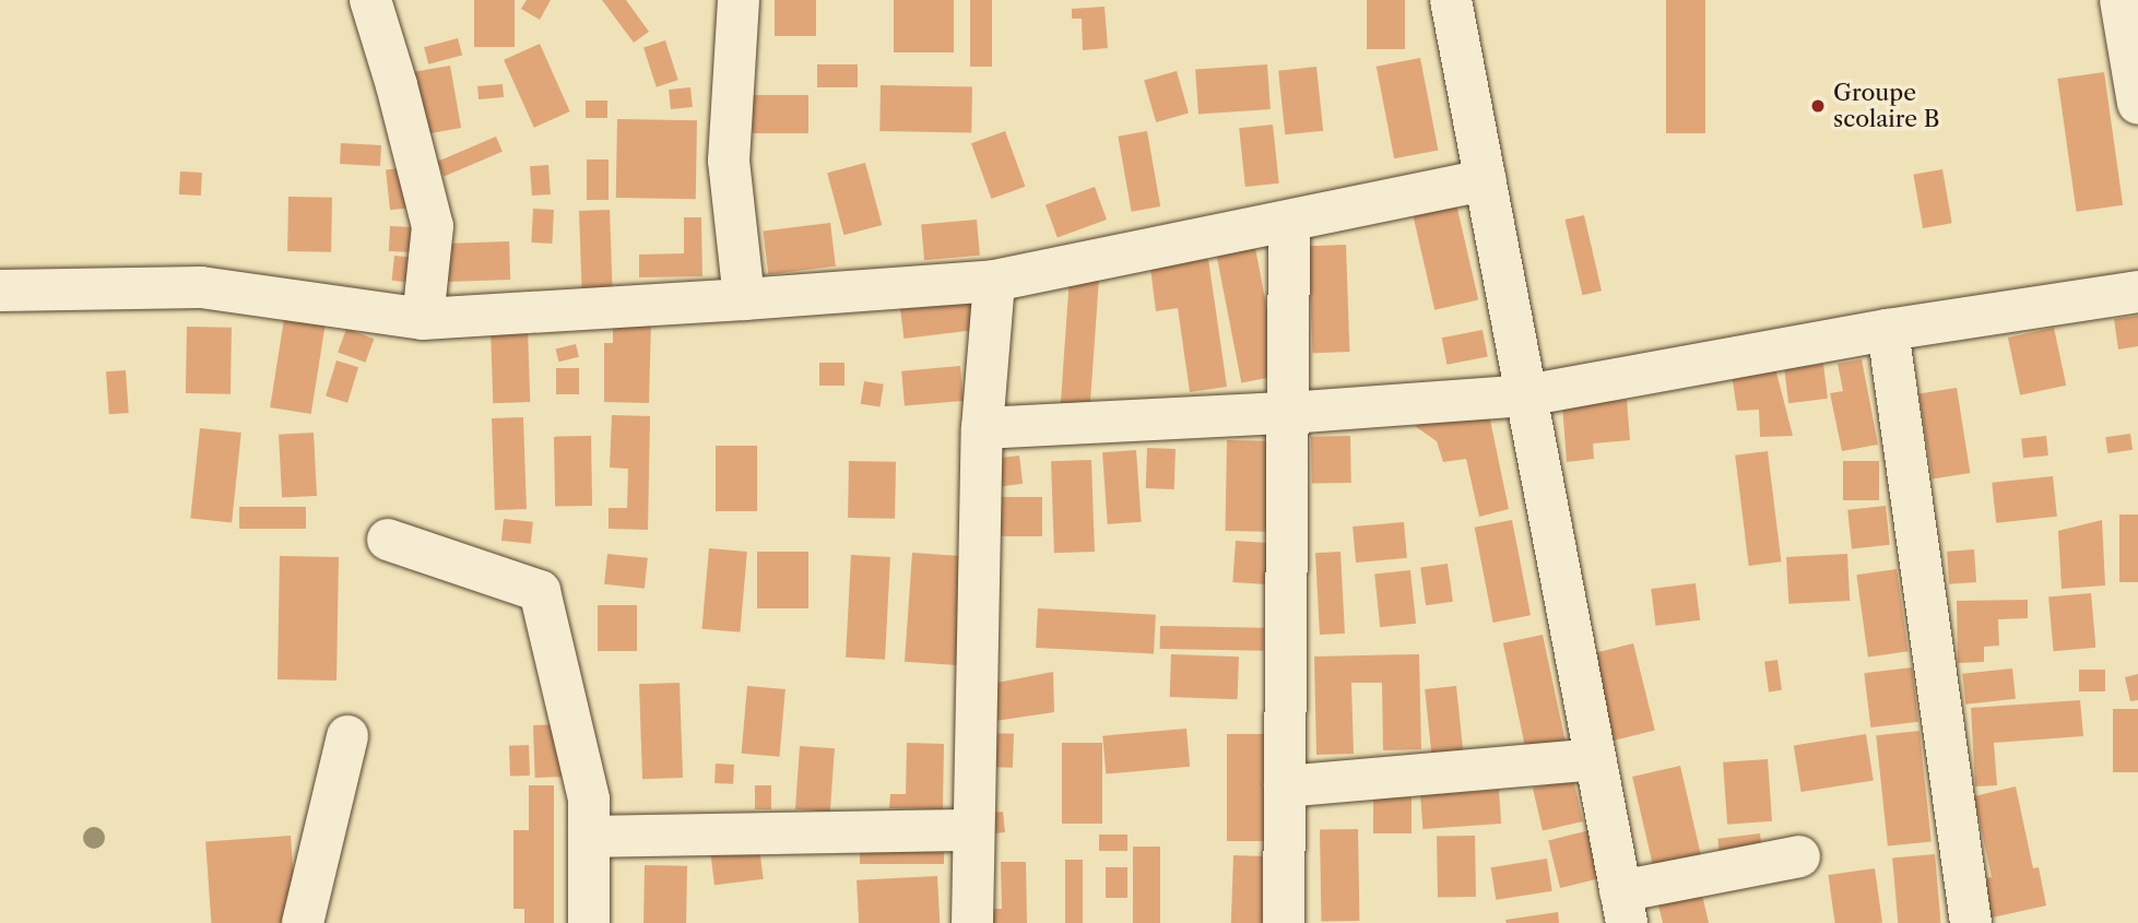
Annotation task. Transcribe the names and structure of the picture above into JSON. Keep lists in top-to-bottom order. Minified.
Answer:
{"places":["Groupe scolaire B"]}
